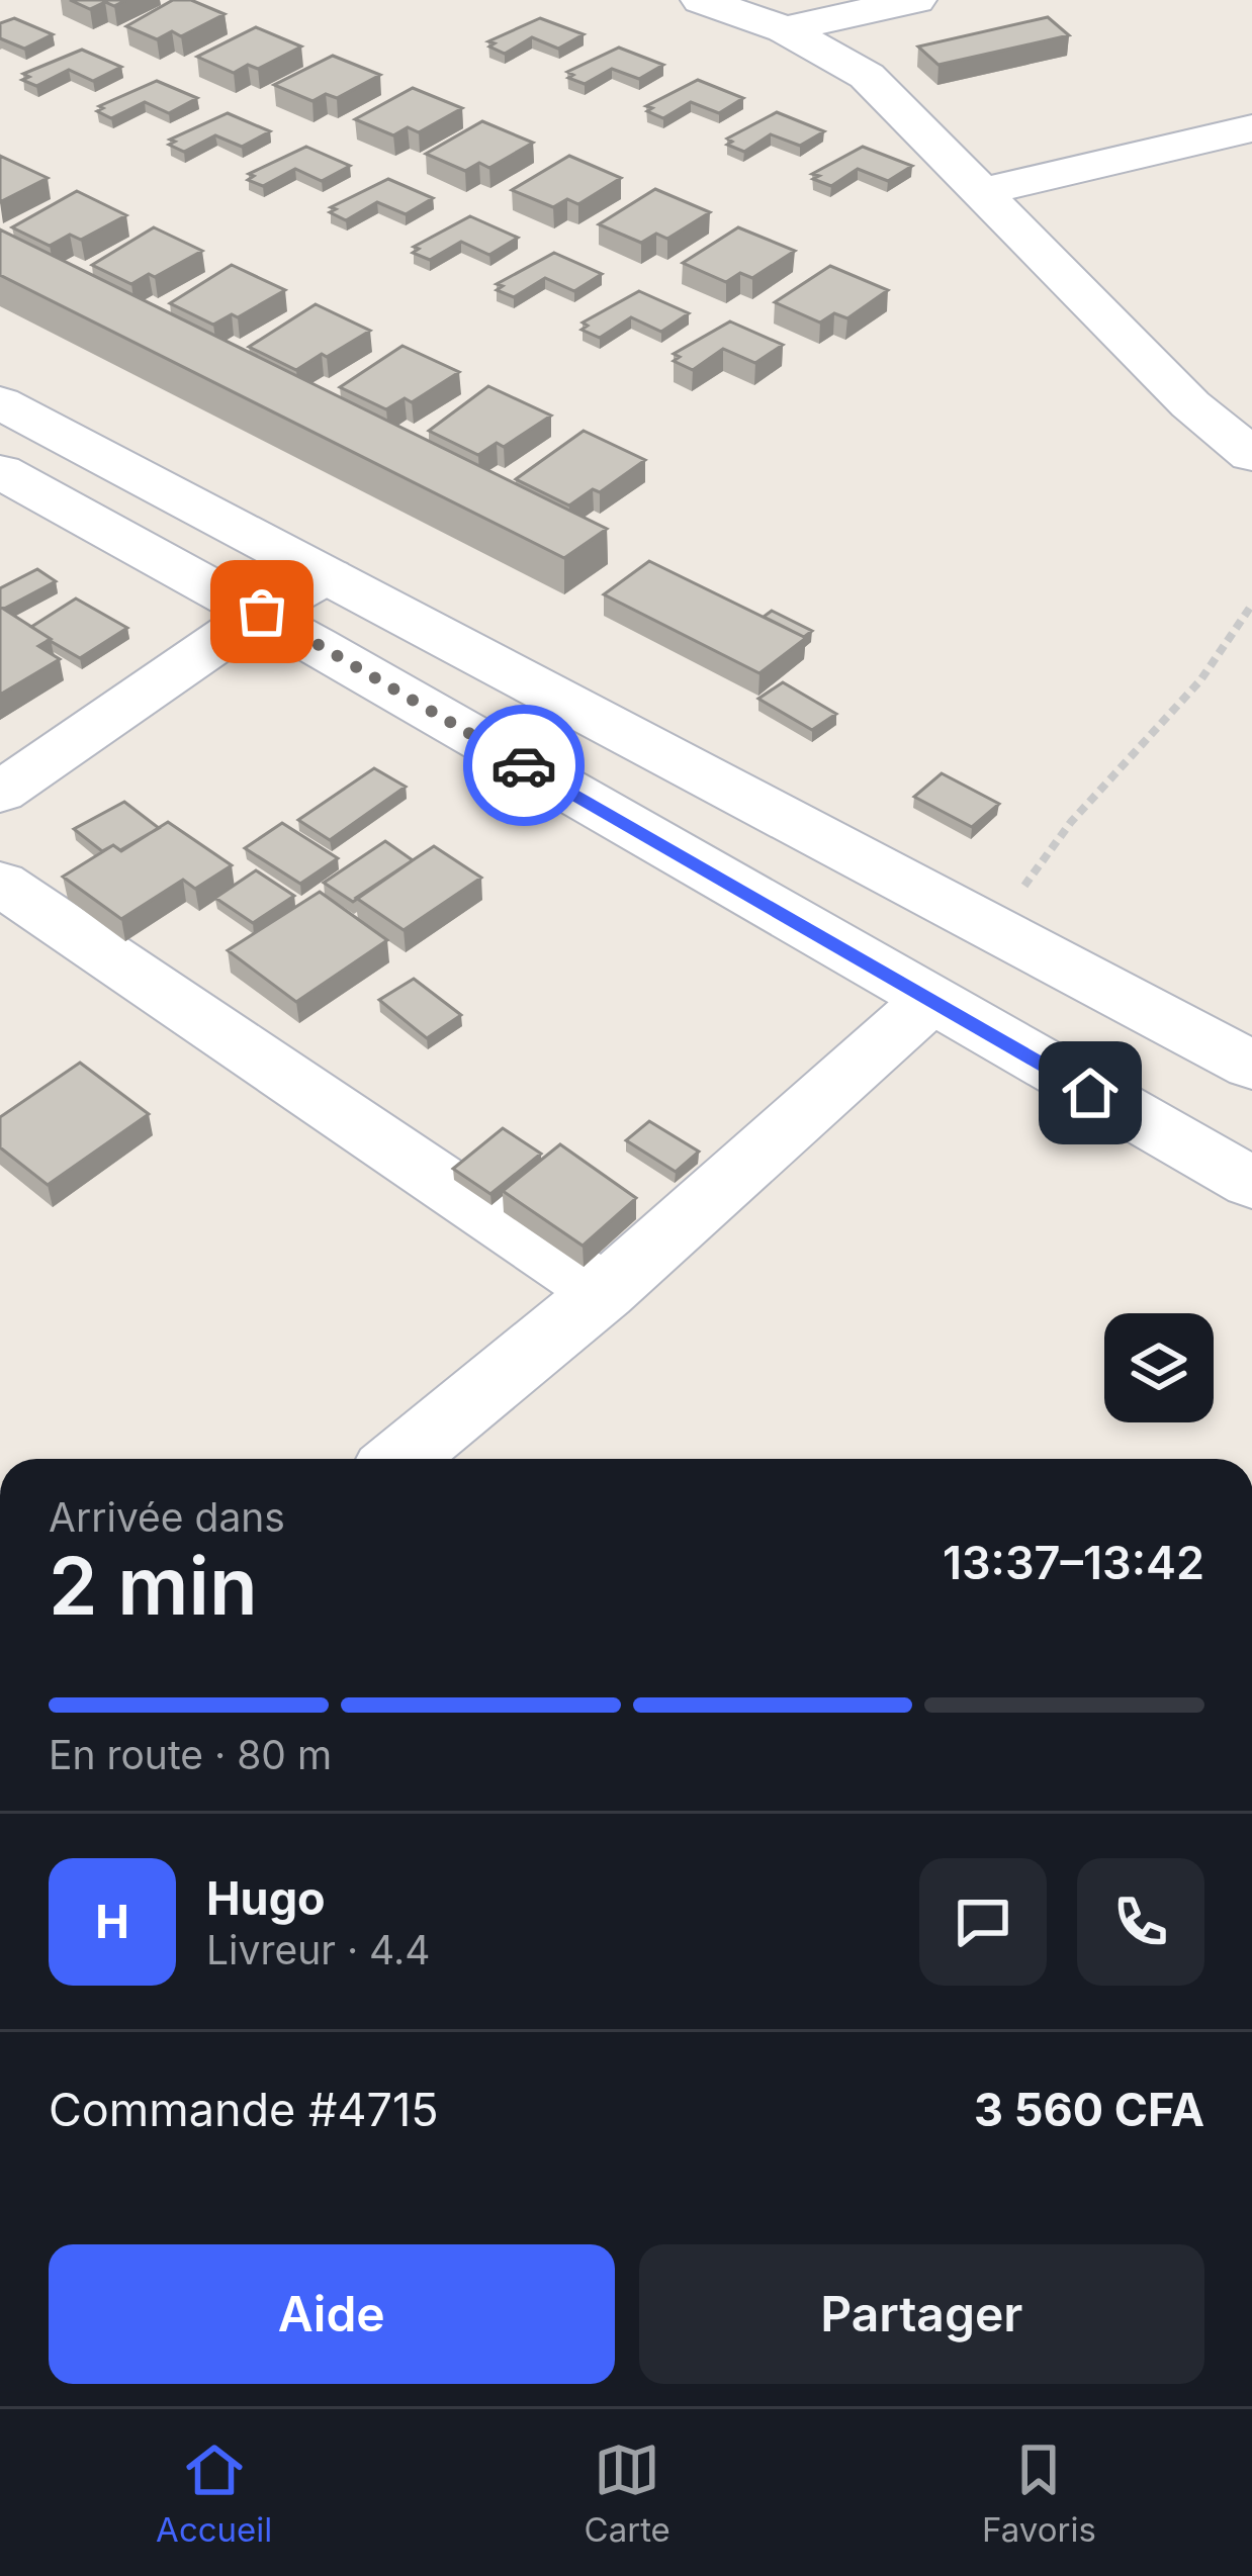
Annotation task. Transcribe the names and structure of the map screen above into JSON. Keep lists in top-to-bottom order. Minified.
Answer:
{"page":{"heading":["2 min","Arrivée dans","13:37–13:42"],"panel":["Hugo","Livreur · 4.4","Commande #4715","3 560 CFA"],"bar":"En route · 80 m","round":"H","buttons":["Aide","Partager"],"tabs":["Accueil","Carte","Favoris"]}}
